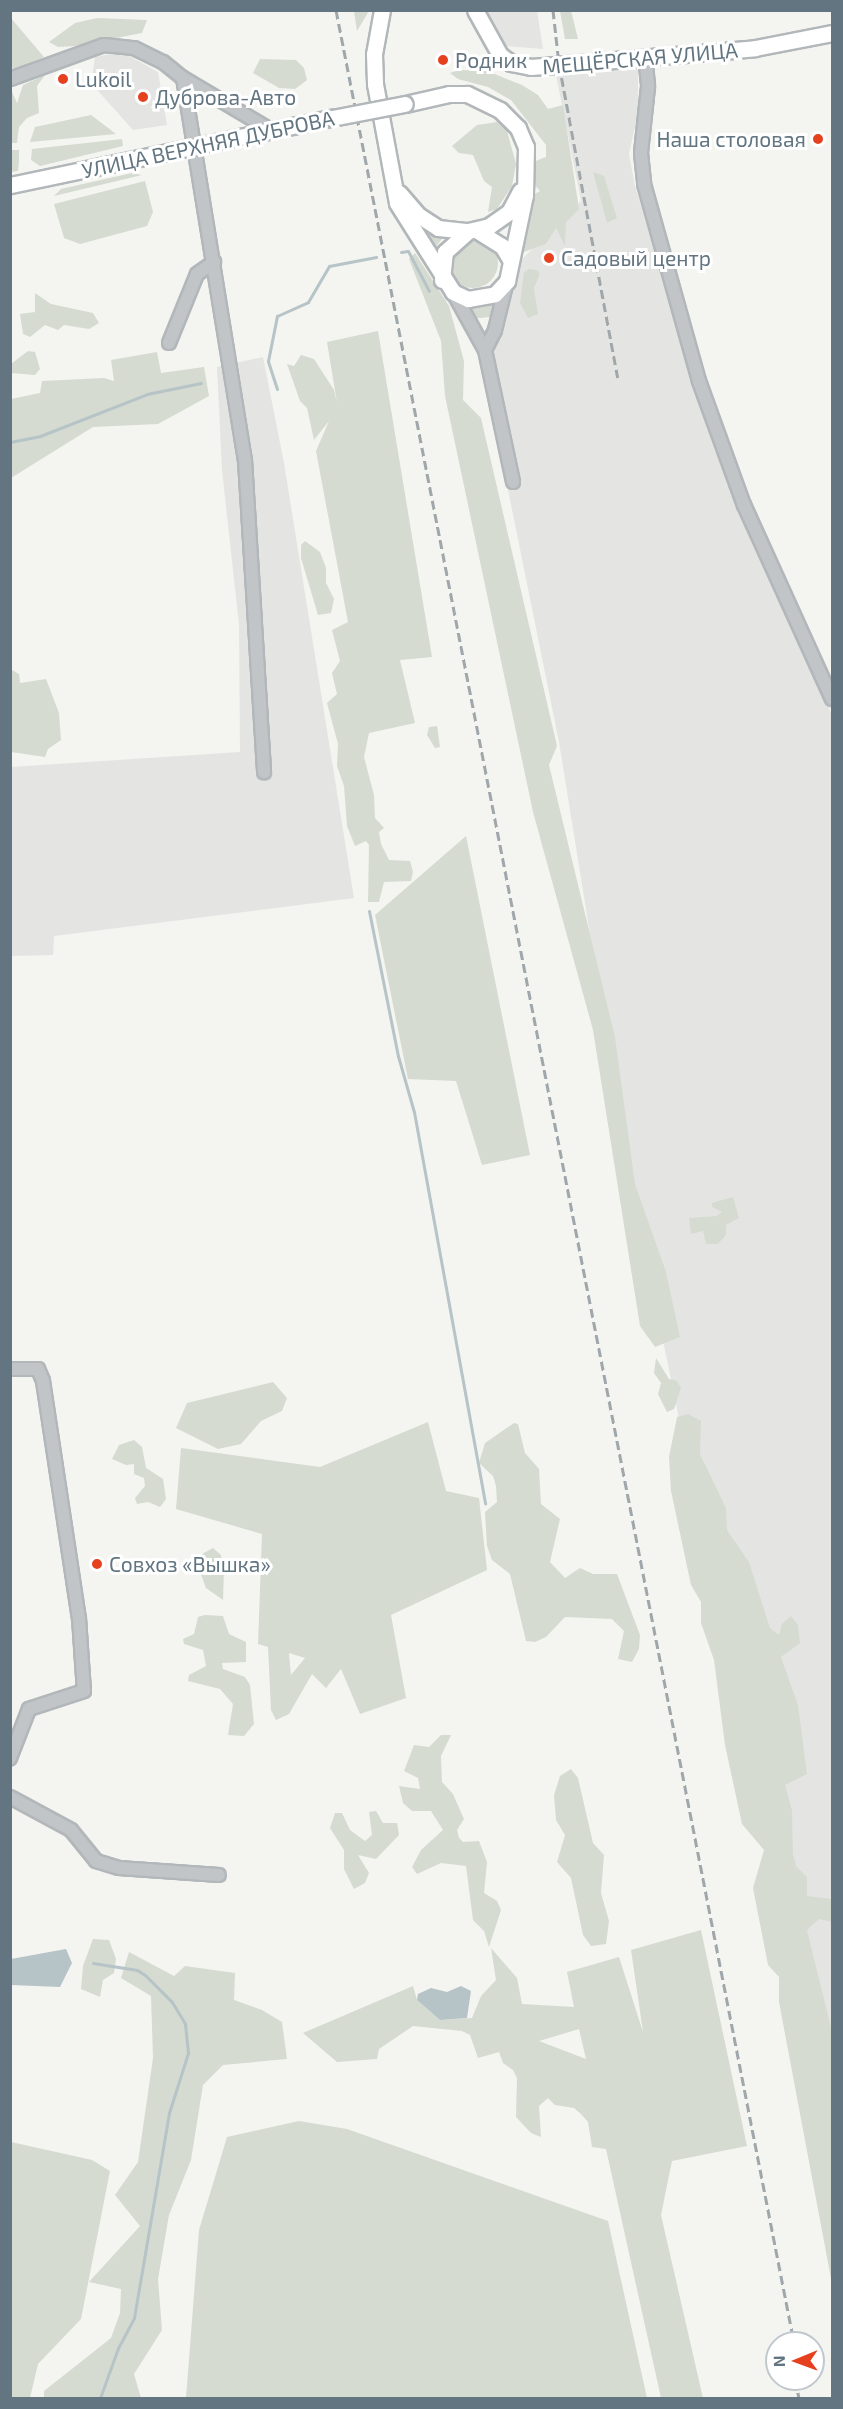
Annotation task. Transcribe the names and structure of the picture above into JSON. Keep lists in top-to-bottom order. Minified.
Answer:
{"streets":{"main road":["МЕЩЁРСКАЯ УЛИЦА","УЛИЦА ВЕРХНЯЯ ДУБРОВА"]},"places":["Родник","Lukoil","Дуброва-Авто","Наша столовая","Садовый центр","Совхоз «Вышка»"],"north":"left"}
